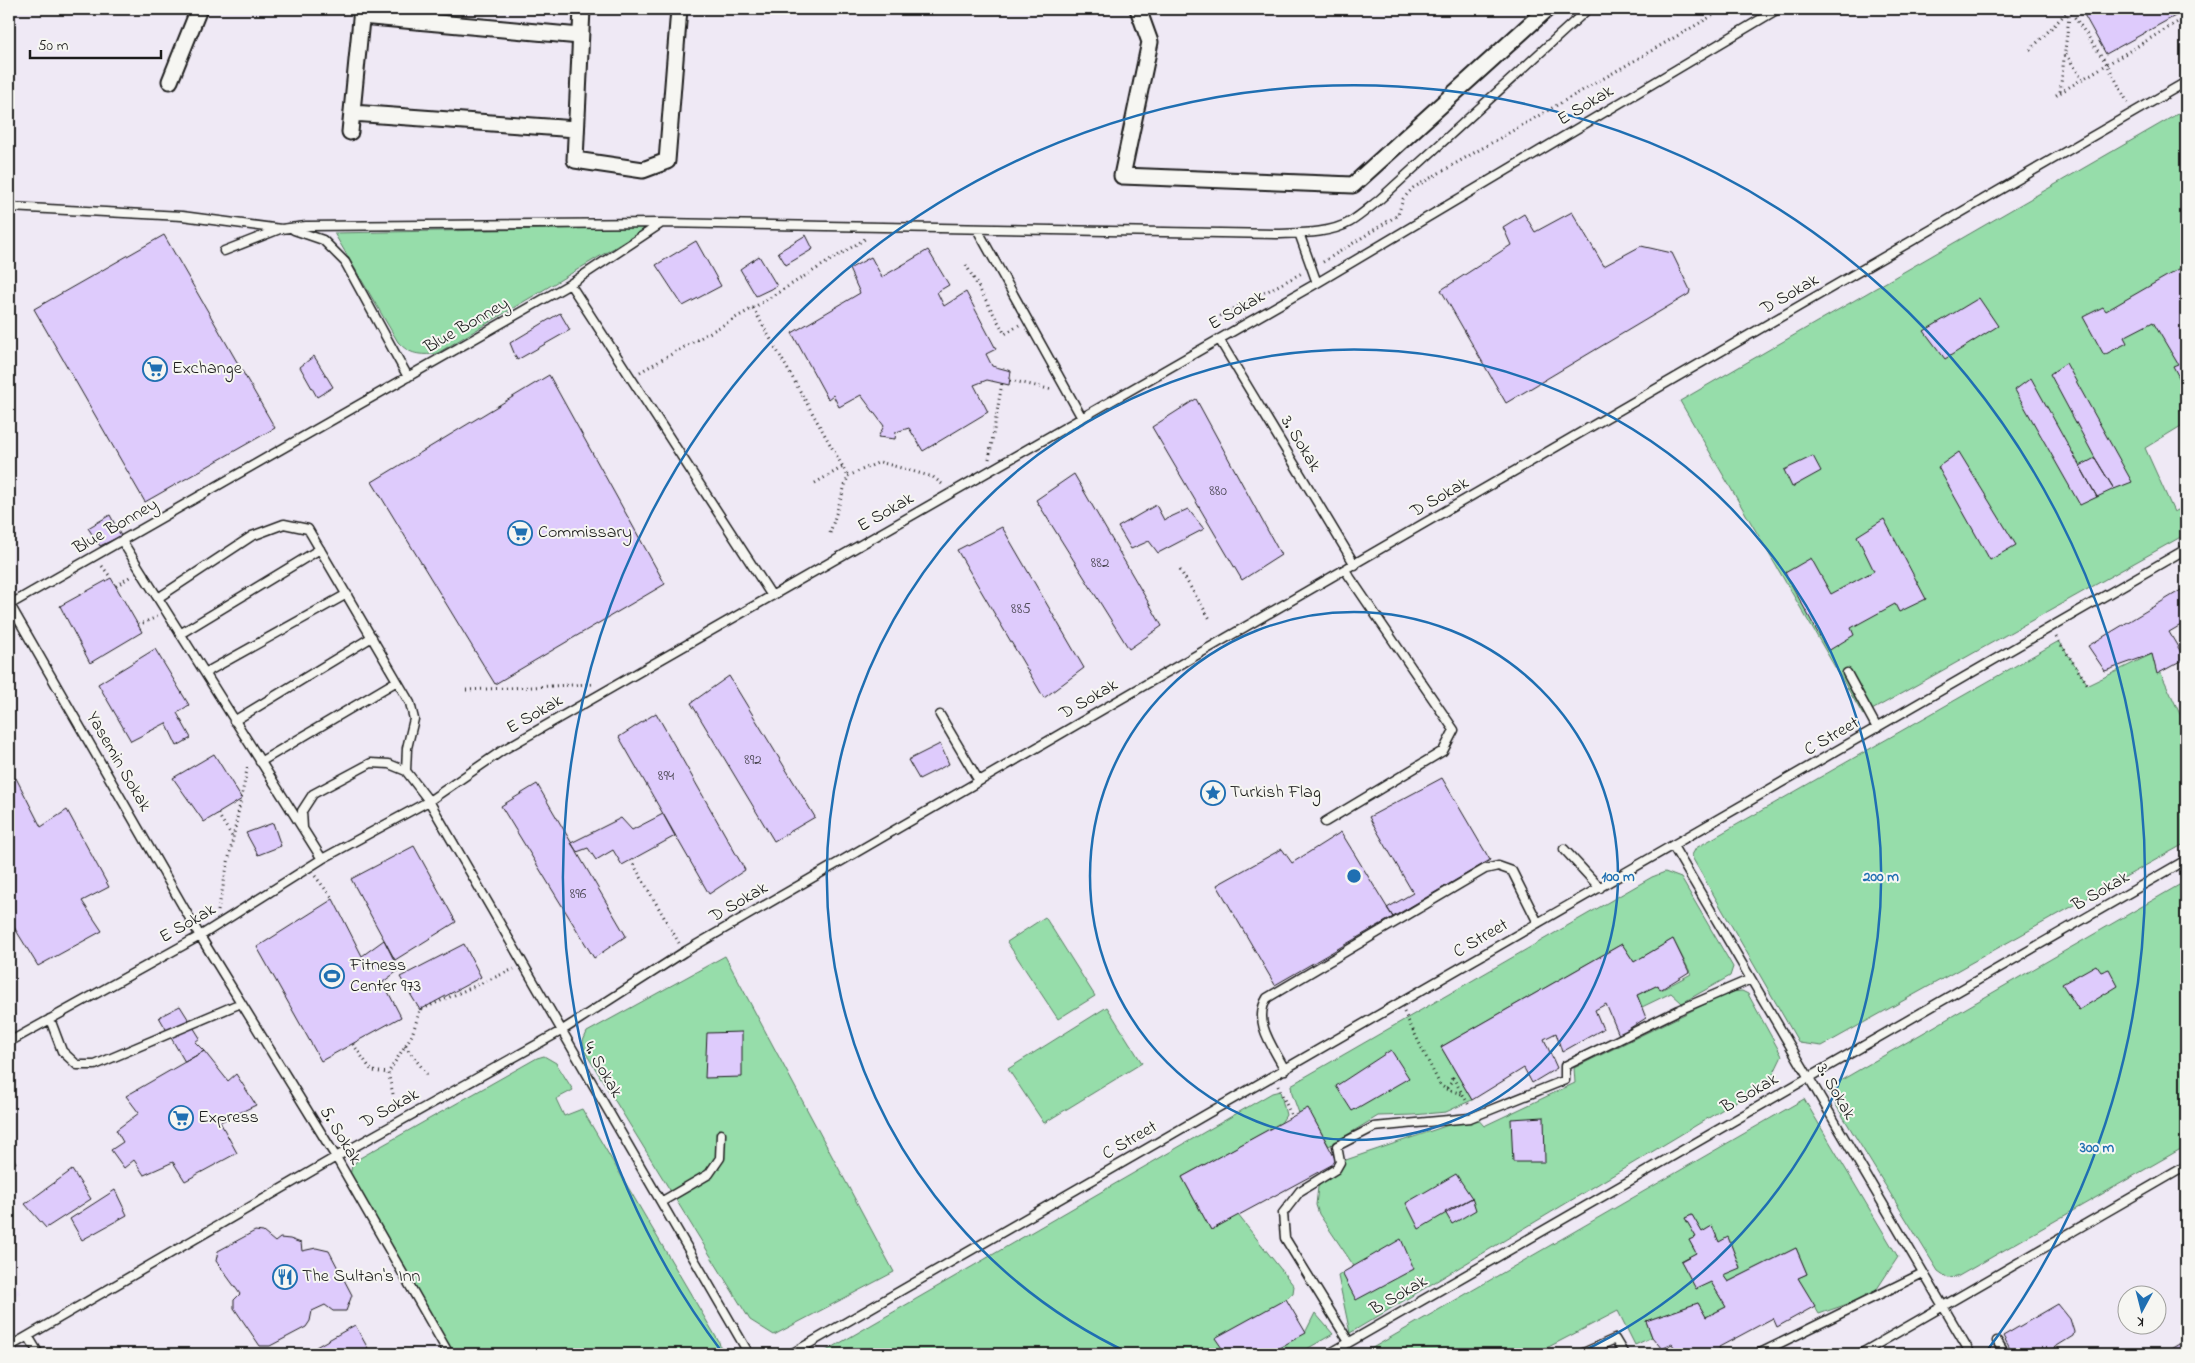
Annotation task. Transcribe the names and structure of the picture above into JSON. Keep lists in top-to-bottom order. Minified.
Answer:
{"streets":{"lane":["E Sokak","D Sokak","Blue Bonney","3. Sokak","C Street","Yasemin Sokak","B Sokak","4. Sokak","5. Sokak"]},"crossings":[["E Sokak","3. Sokak"],["E Sokak","Yasemin Sokak"],["E Sokak","4. Sokak"],["E Sokak","5. Sokak"],["D Sokak","3. Sokak"],["D Sokak","4. Sokak"],["D Sokak","5. Sokak"],["Blue Bonney","Yasemin Sokak"],["3. Sokak","C Street"],["3. Sokak","B Sokak"],["Yasemin Sokak","5. Sokak"]],"places":{"supermarket":["Exchange","Commissary","Express"],"place":["Turkish Flag"],"sports":["Fitness Center 973"],"restaurant":["The Sultan's Inn"]},"house_numbers":["880","882","885","892","894","896"],"scale_bar":"50 m","north":"bottom","rings":["100 m","200 m","300 m"]}
